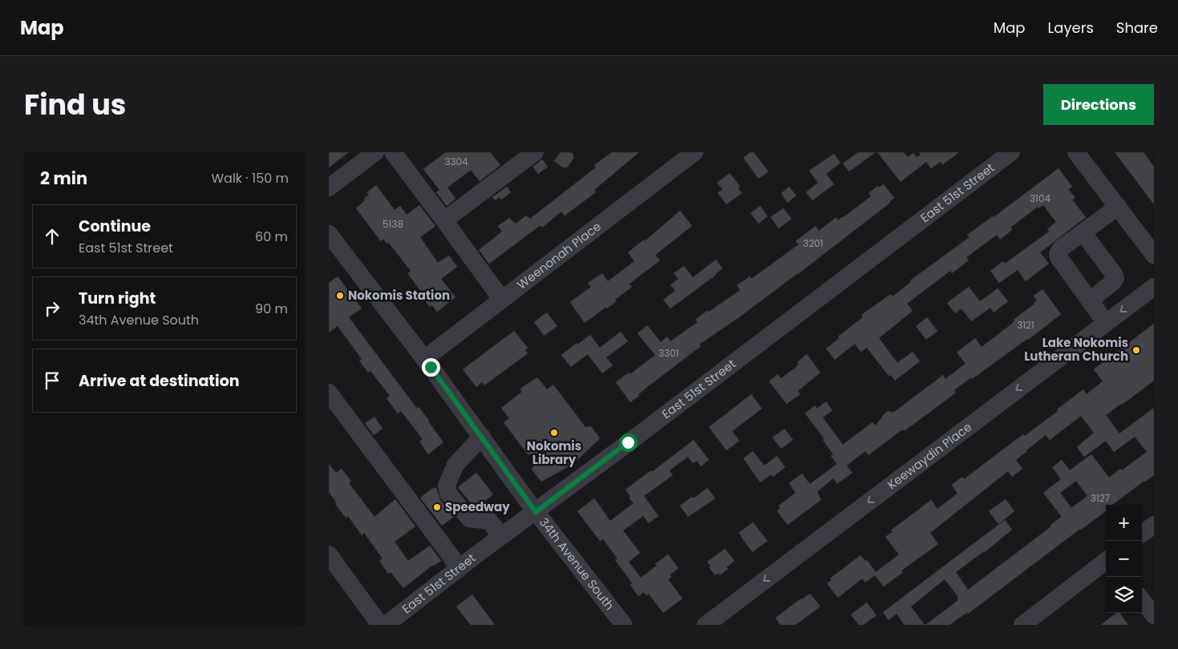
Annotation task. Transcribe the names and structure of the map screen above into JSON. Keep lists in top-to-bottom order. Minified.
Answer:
{"streets":{"street":["East 51st Street","Weenonah Place","Keewaydin Place","34th Avenue South"]},"crossings":[["East 51st Street","34th Avenue South"],["Weenonah Place","34th Avenue South"]],"one_way":["Keewaydin Place"],"places":["Nokomis Station","Lake Nokomis Lutheran Church","Nokomis Library","Speedway"],"house_numbers":["3304","3104","5138","3201","3121","3301","3127"],"page":{"header":"Map","nav":["Map","Layers","Share"],"title":"Find us","buttons":"Directions","heading":["2 min","Walk · 150 m"],"list":[["Continue","East 51st Street","60 m"],["Turn right","34th Avenue South","90 m"],"Arrive at destination"],"map_buttons":["+","−"]}}
